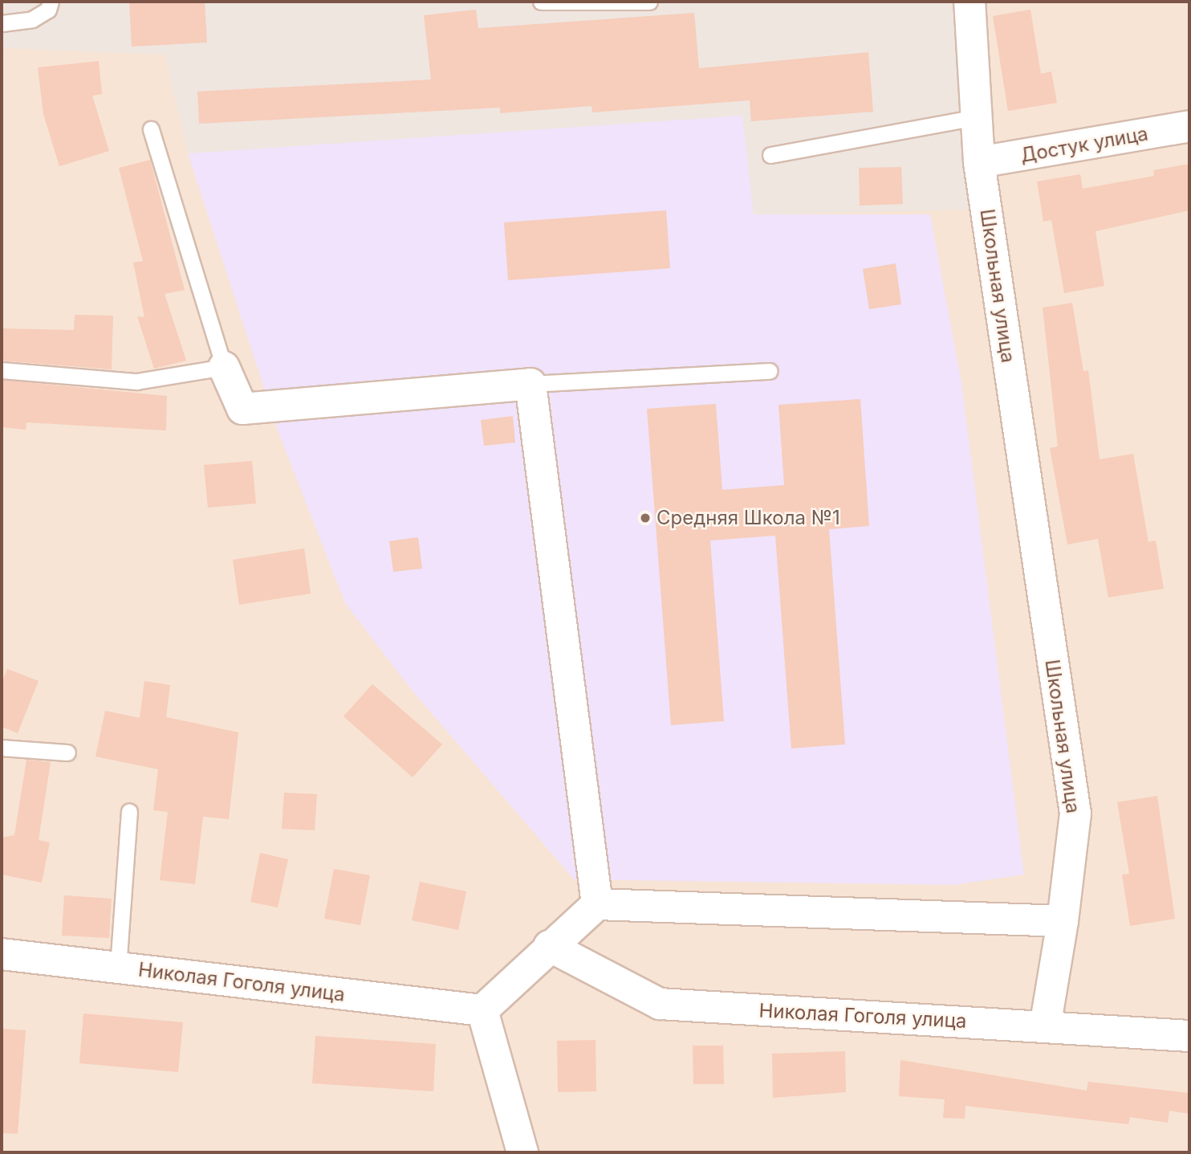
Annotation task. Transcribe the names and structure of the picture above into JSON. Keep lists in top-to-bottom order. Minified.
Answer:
{"streets":{"street":["Достук улица","Школьная улица","Николая Гоголя улица"]},"crossings":[["Достук улица","Школьная улица"],["Школьная улица","Николая Гоголя улица"]],"places":["Средняя Школа №1"]}
